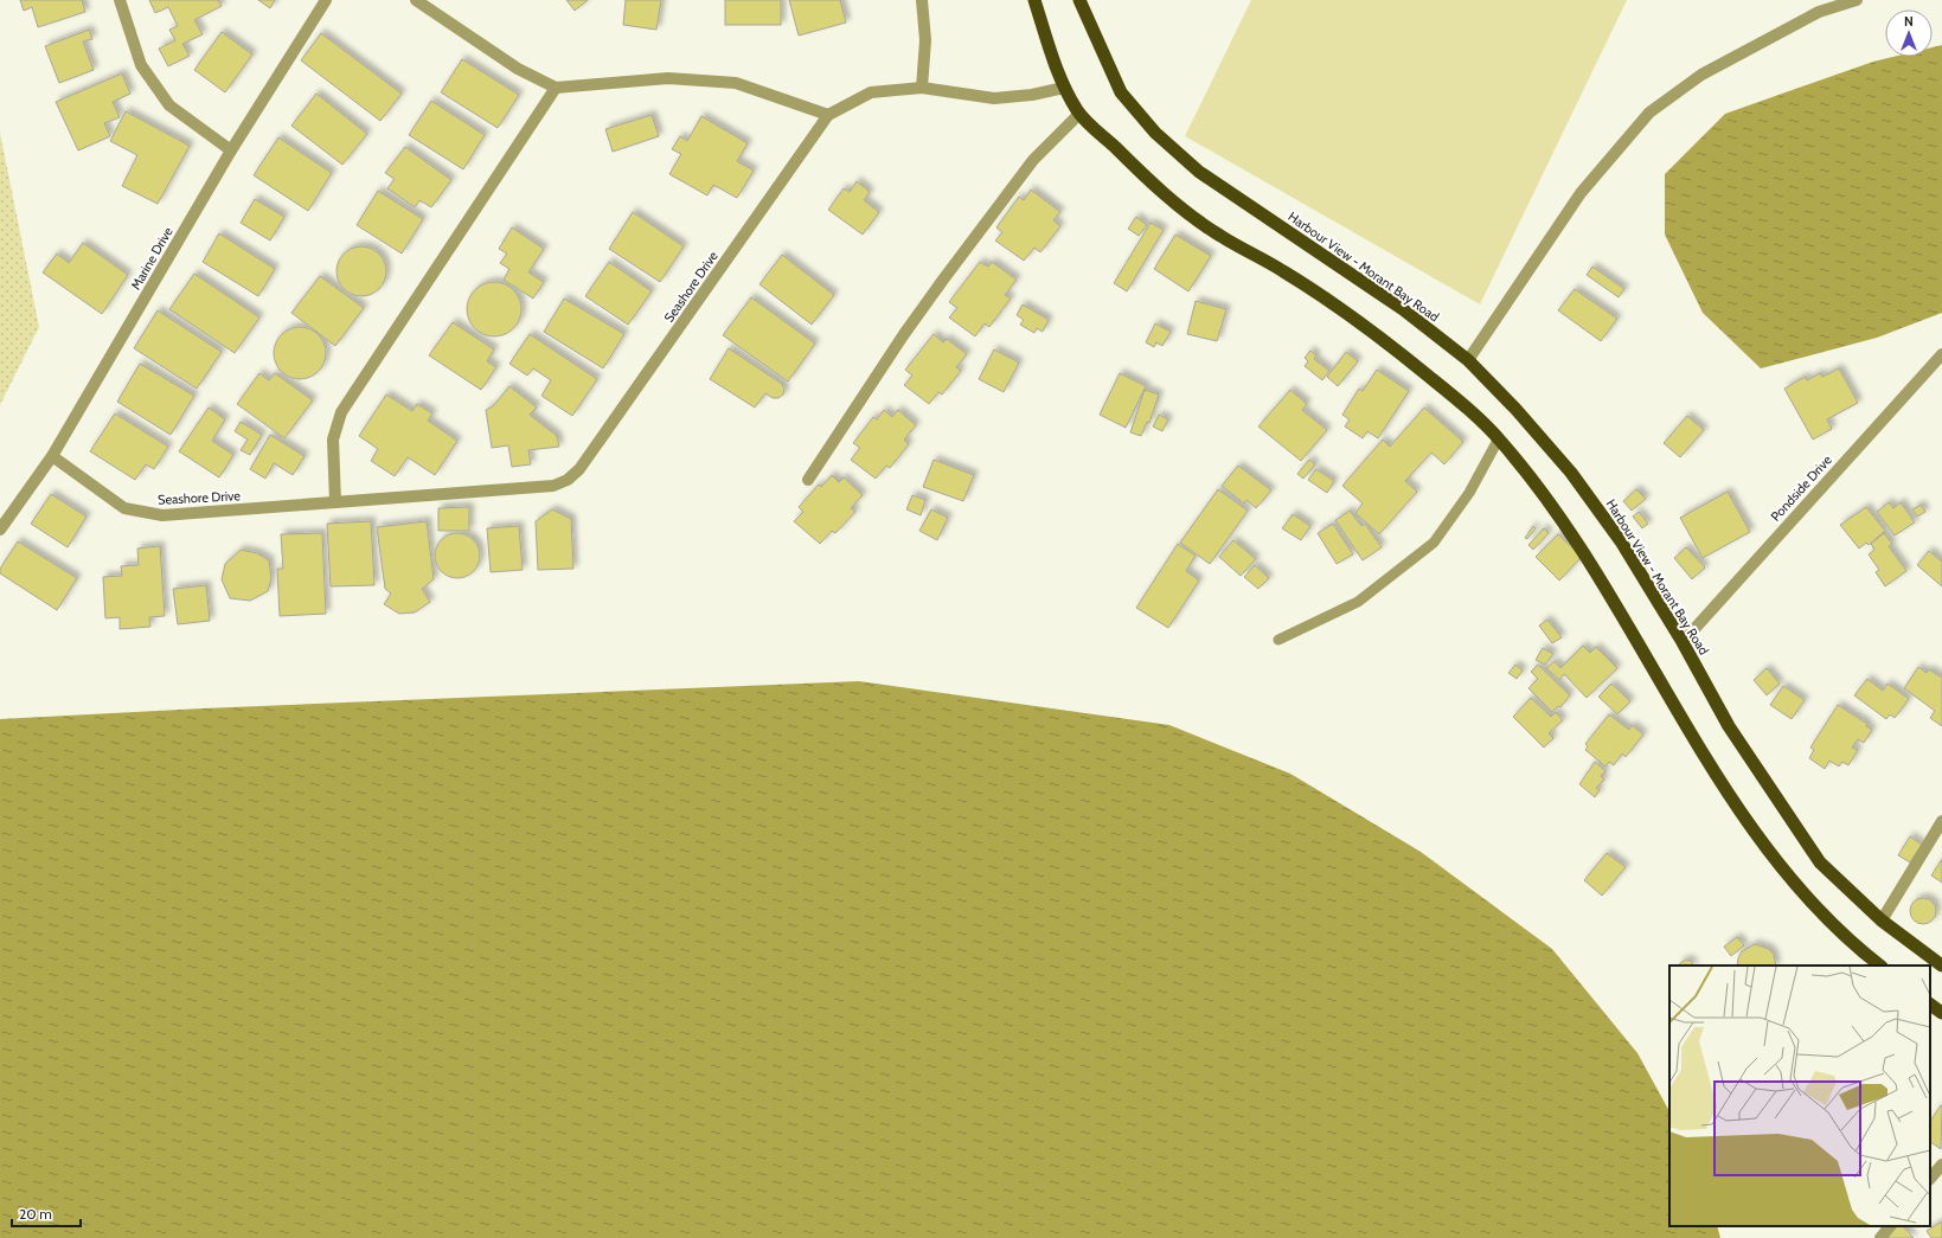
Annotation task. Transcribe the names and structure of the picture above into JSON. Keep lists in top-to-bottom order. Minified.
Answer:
{"streets":{"highway":["Harbour View - Morant Bay Road"],"street":["Marine Drive","Seashore Drive","Pondside Drive"]},"crossings":[["Marine Drive","Seashore Drive"],["Harbour View - Morant Bay Road","Pondside Drive"]],"scale_bar":"20 m","north":"top"}
